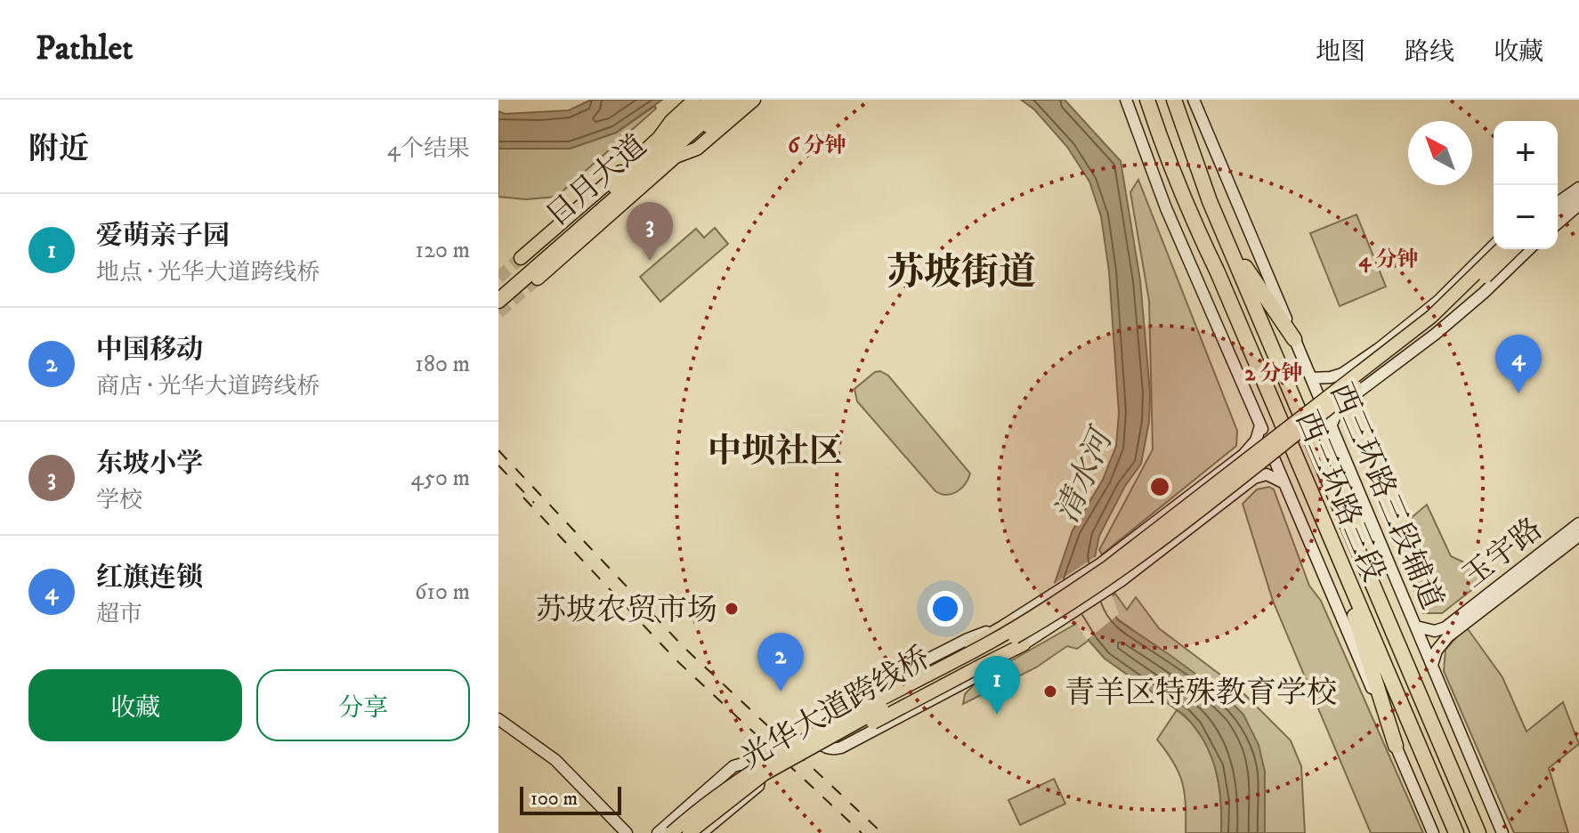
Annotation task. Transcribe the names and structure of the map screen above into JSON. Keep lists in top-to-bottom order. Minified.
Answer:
{"streets":{"highway":["日月大道","西三环路三段"],"main road":["西三环路三段辅道","玉宇路","光华大道跨线桥"]},"districts":["苏坡街道","中坝社区"],"water":["清水河"],"places":["苏坡农贸市场","青羊区特殊教育学校"],"scale_bar":"100 m","north":"top left","page":{"header":"Pathlet","nav":["地图","路线","收藏"],"heading":["附近","4个结果"],"map_buttons":["+","−"],"list":[{"mark":"1","name":"爱萌亲子园","note":"地点 · 光华大道跨线桥","value":"120 m"},{"mark":"2","name":"中国移动","note":"商店 · 光华大道跨线桥","value":"180 m"},{"mark":"3","name":"东坡小学","note":"学校","value":"450 m"},{"mark":"4","name":"红旗连锁","note":"超市","value":"610 m"}],"pins":["3","4","2","1"],"buttons":["收藏","分享"],"scale":"100 m"},"rings":["6 分钟","4 分钟","2 分钟"]}
